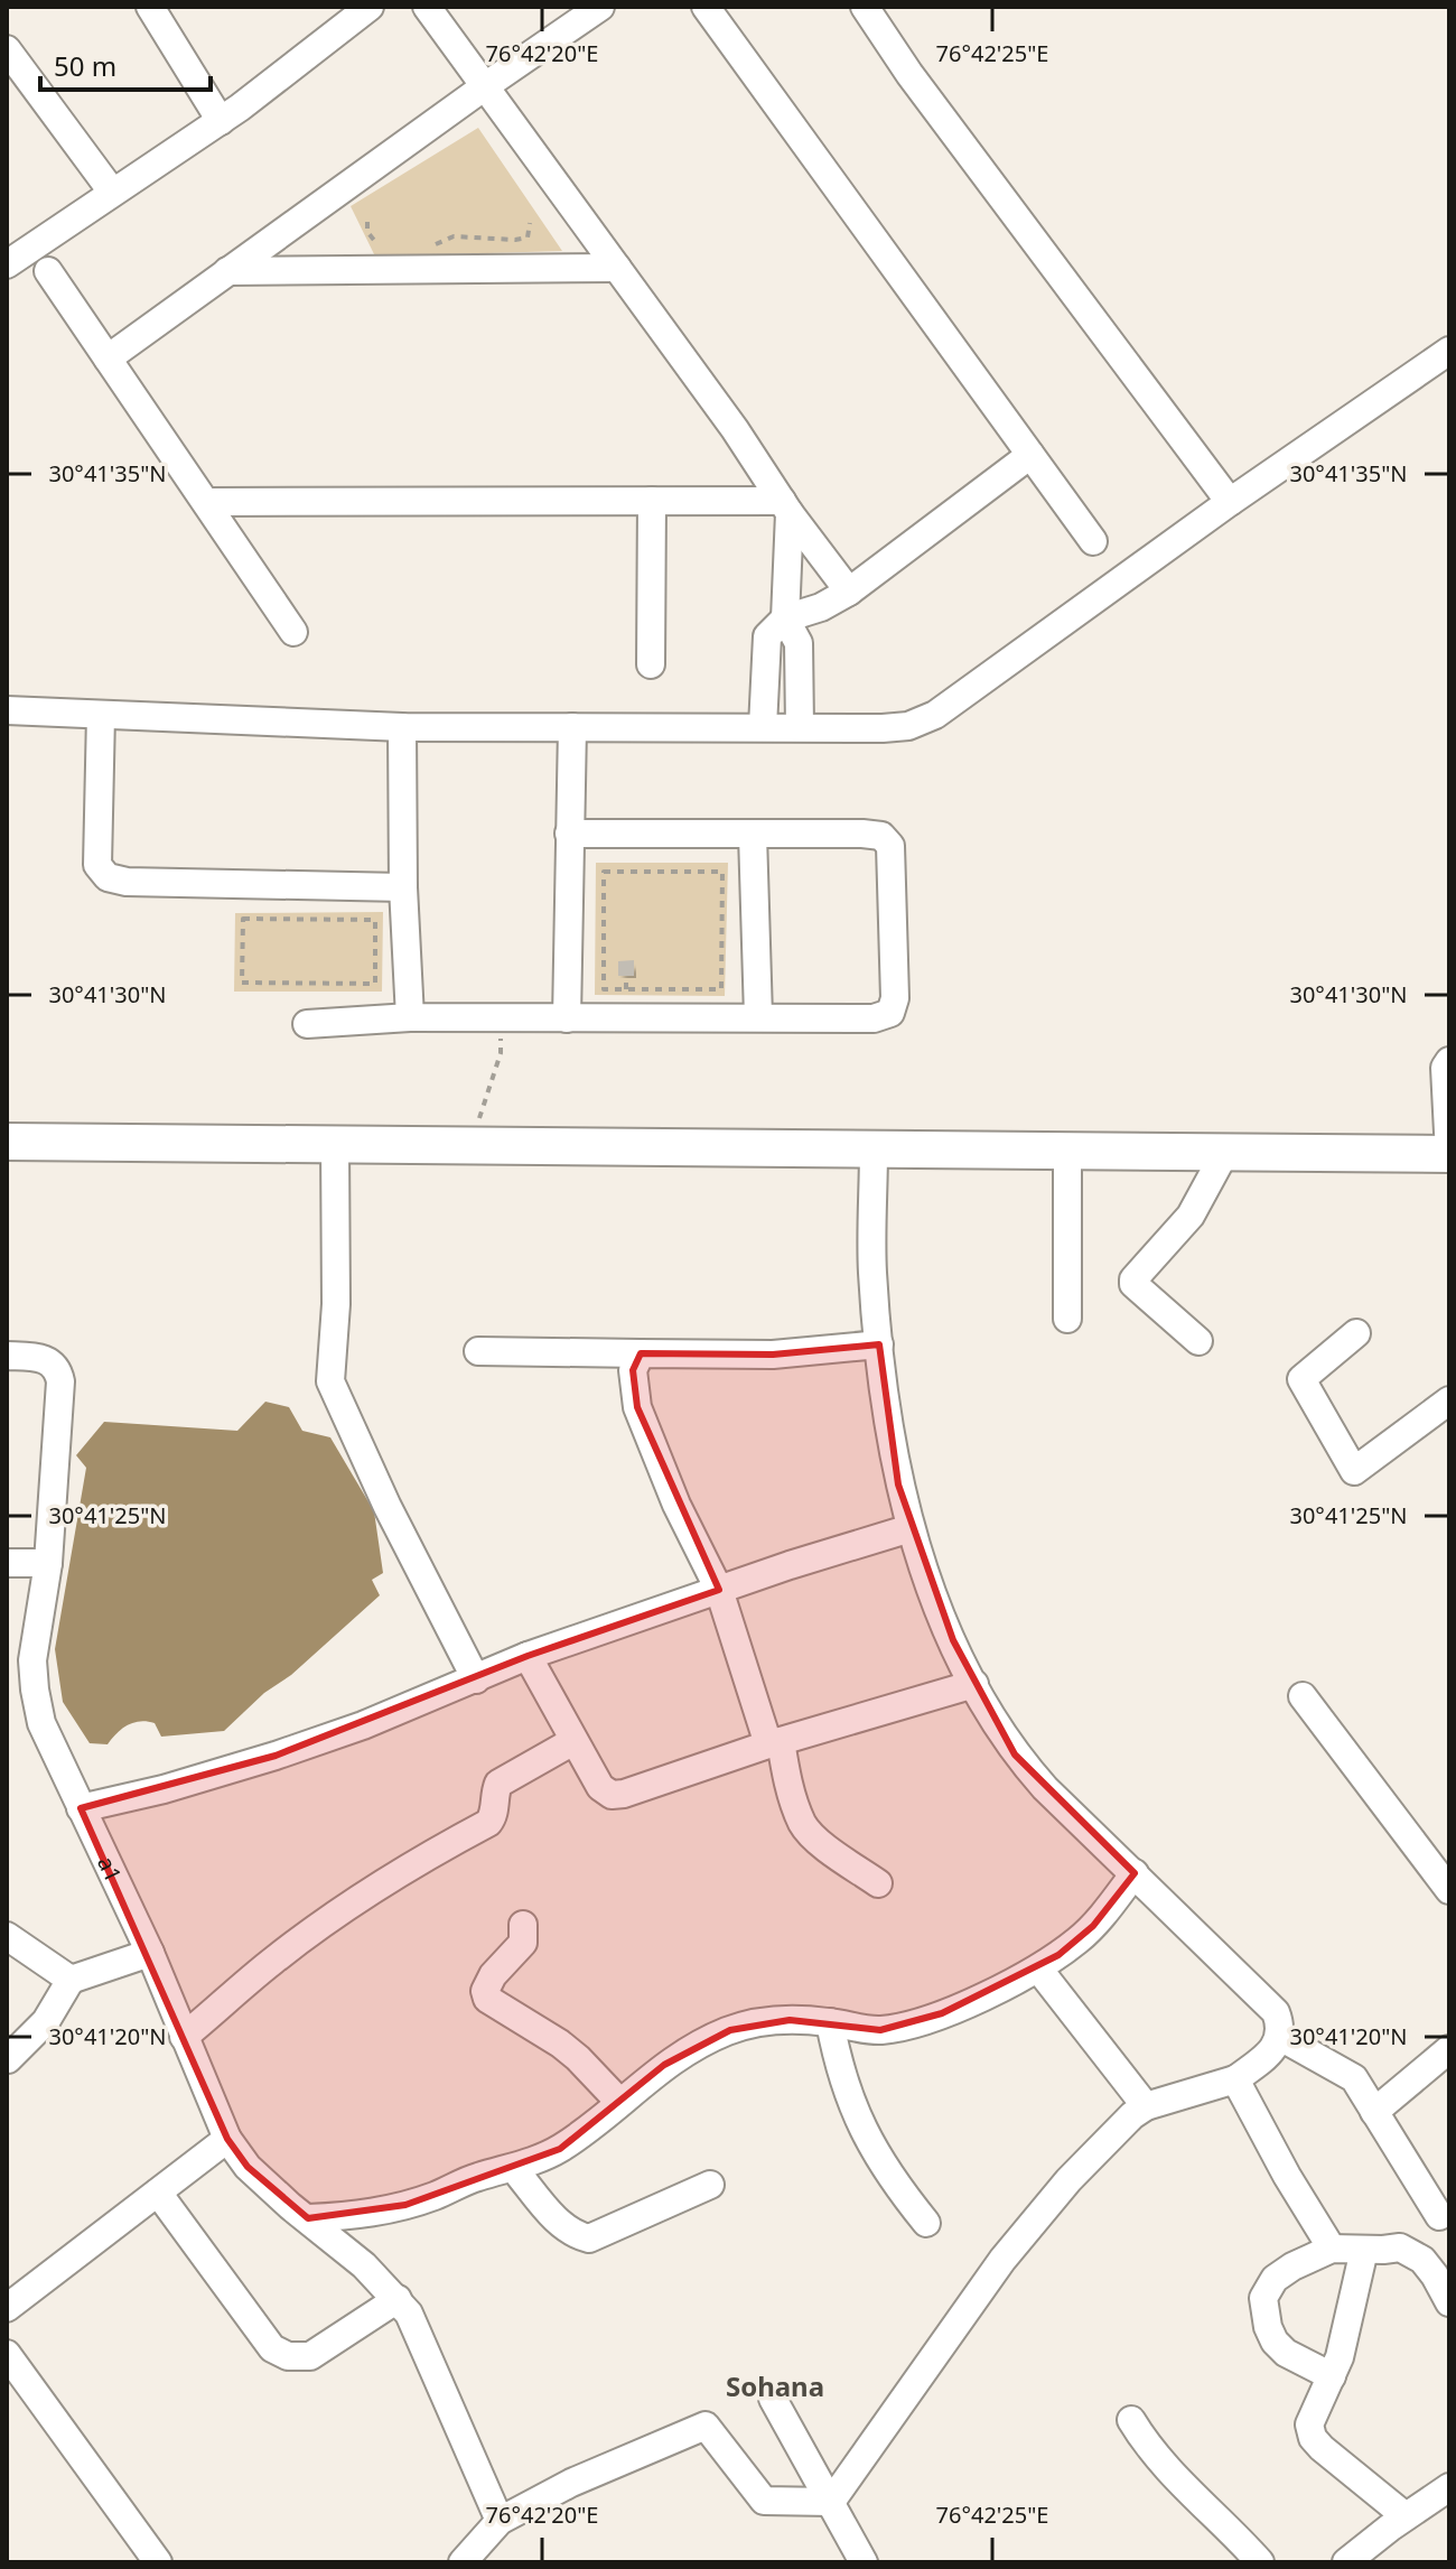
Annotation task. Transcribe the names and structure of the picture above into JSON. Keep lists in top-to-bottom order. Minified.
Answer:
{"streets":{"street":["a1"]},"districts":["Sohana"],"scale_bar":"50 m","coordinates":["76°42'20\"E","76°42'25\"E","30°41'35\"N","30°41'30\"N","30°41'25\"N","30°41'20\"N"]}
